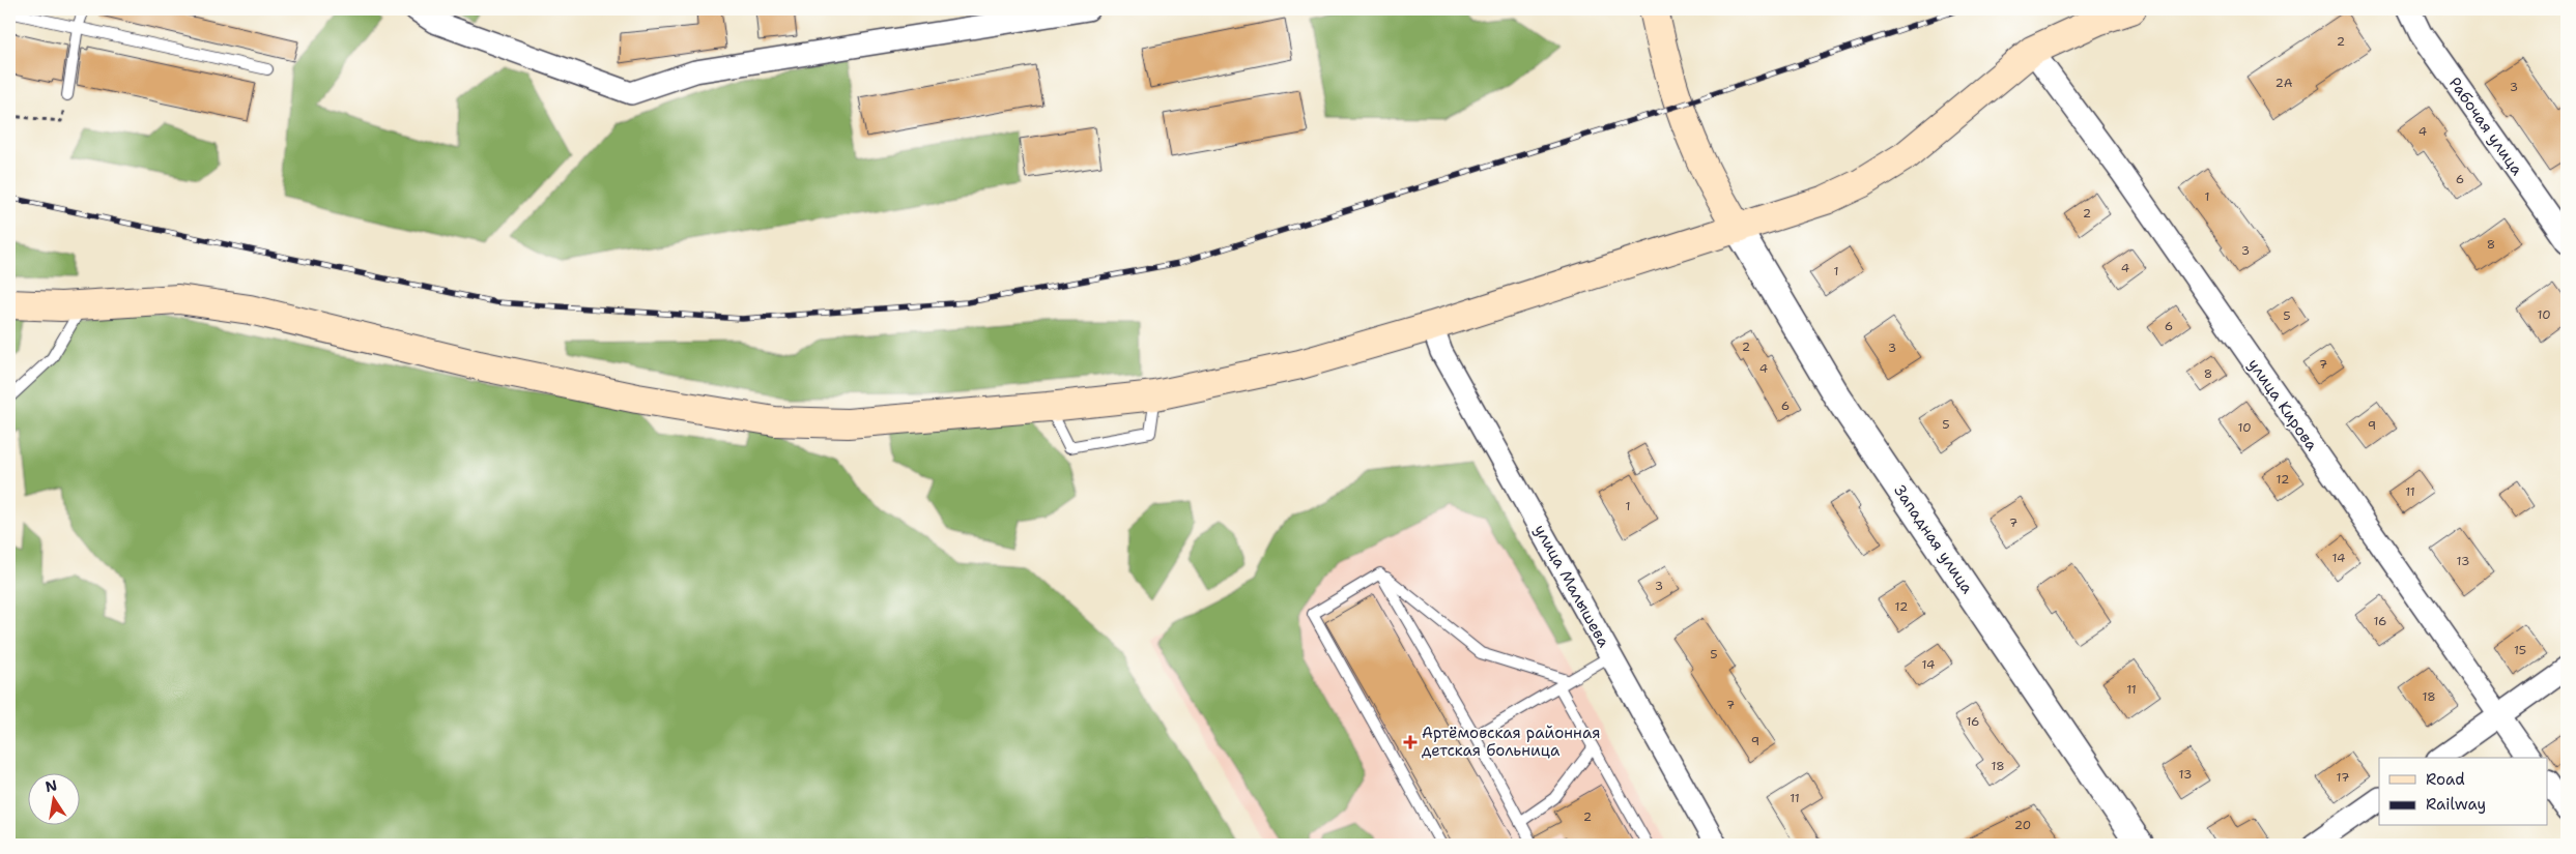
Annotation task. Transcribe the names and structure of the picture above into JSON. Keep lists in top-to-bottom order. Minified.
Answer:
{"streets":{"street":["Рабочая улица","улица Кирова","Западная улица","улица Малышева"]},"places":{"health":["Артёмовская районная детская больница"]},"house_numbers":["2","2А","3","4","6","1","2","8","3","4","1","10","5","6","2","3","7","4","8","6","5","9","10","12","11","1","7","14","13","3","12","16","15","5","14","11","18","7","16","9","18","13","17","11","2","20"],"legend":["Road","Railway"],"north":"top"}
